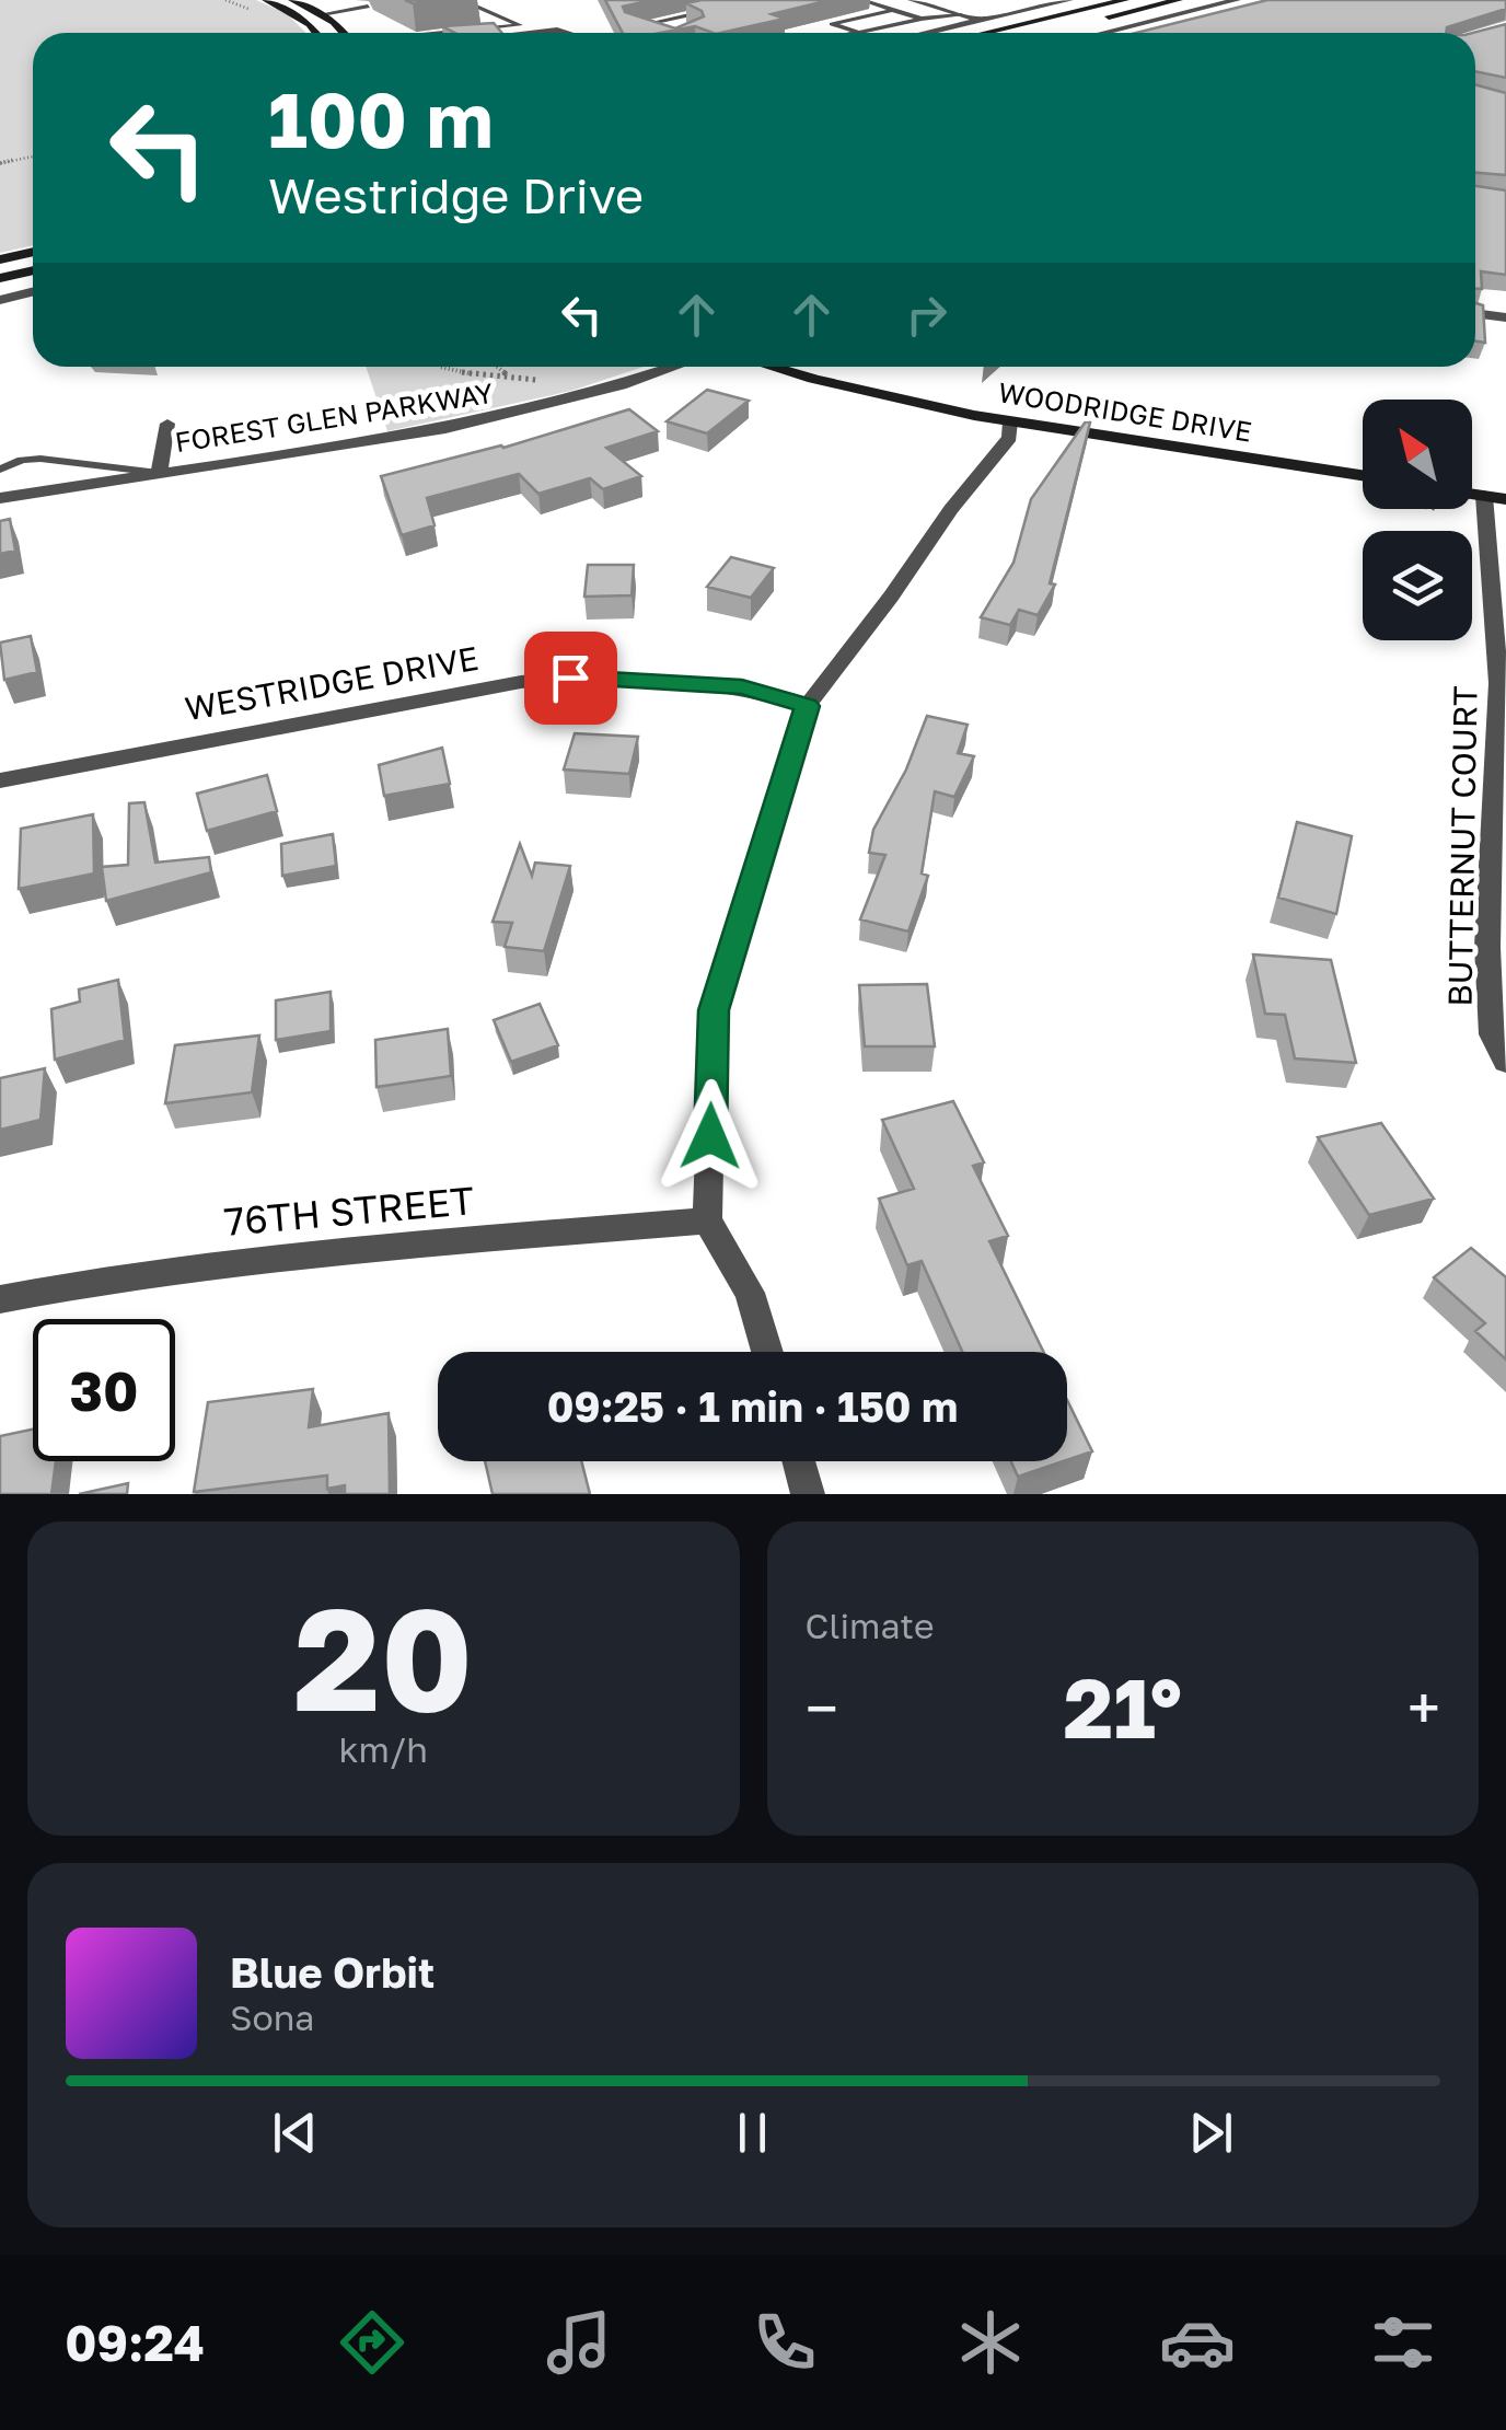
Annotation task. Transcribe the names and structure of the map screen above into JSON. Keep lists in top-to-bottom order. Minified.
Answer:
{"streets":{"street":["WOODRIDGE DRIVE","FOREST GLEN PARKWAY","WESTRIDGE DRIVE","BUTTERNUT COURT","76TH STREET"]},"north":"top left","page":{"turn":["100 m","Westridge Drive"],"limit":"30","trip":"09:25 · 1 min · 150 m","tile":[["20","km/h"],"Climate"],"heat":["−","21°","+"],"song":["Blue Orbit","Sona"],"tabs":"09:24"}}
